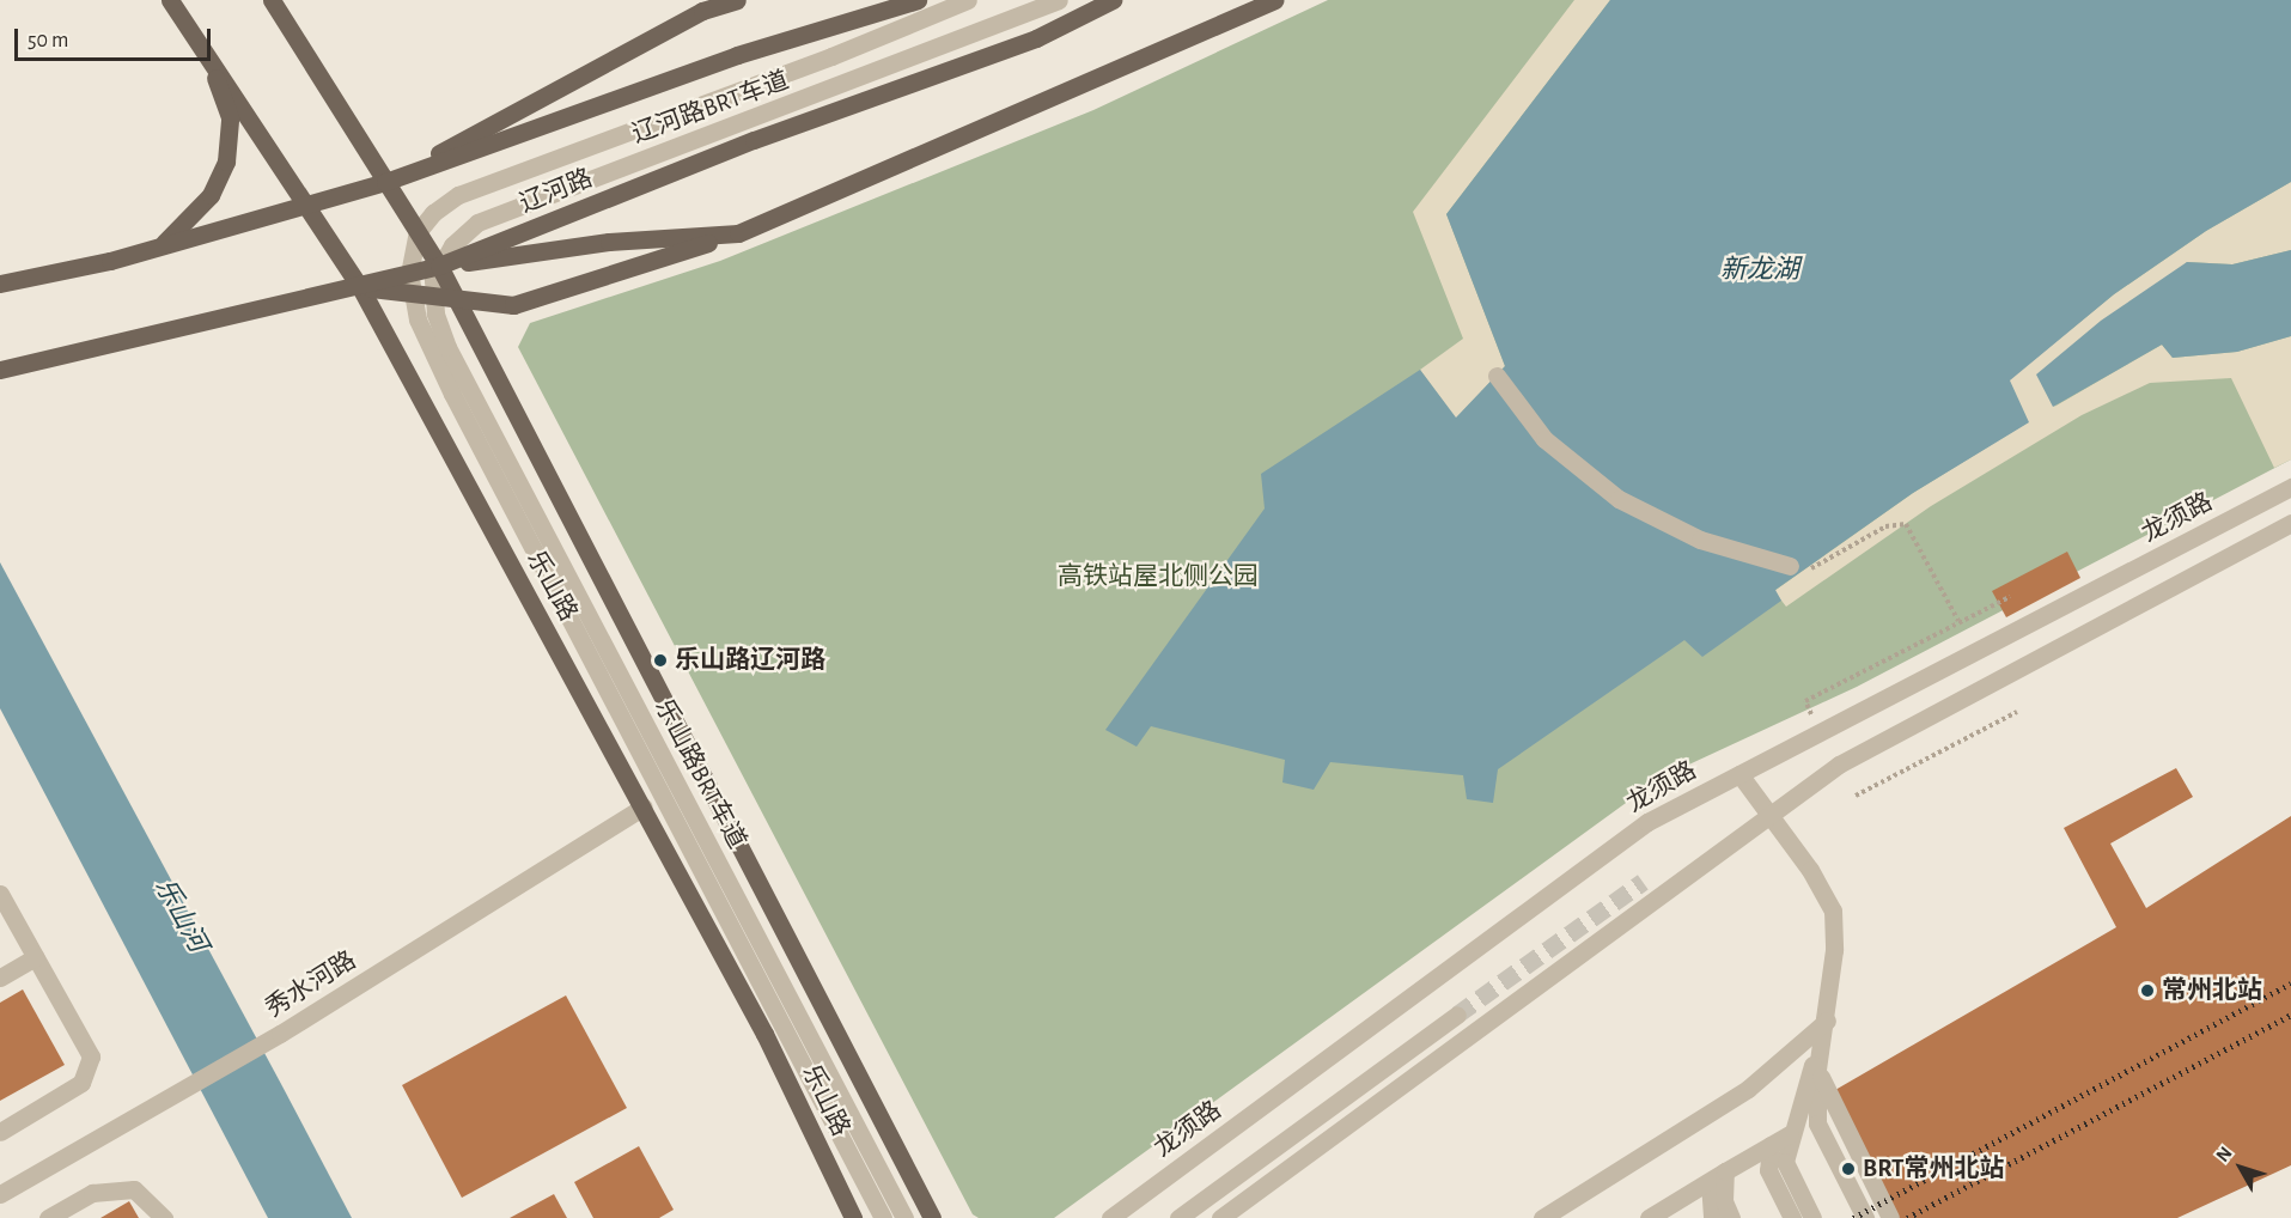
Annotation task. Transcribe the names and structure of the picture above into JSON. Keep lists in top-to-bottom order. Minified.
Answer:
{"streets":{"main road":["辽河路","乐山路"],"street":["辽河路BRT车道","龙须路","乐山路BRT车道","秀水河路"]},"crossings":[["辽河路BRT车道","辽河路"],["辽河路BRT车道","乐山路"],["辽河路BRT车道","乐山路BRT车道"],["辽河路","乐山路"],["乐山路","秀水河路"]],"water":["新龙湖","乐山河"],"parks":["高铁站屋北侧公园"],"places":["乐山路辽河路","常州北站","BRT常州北站"],"scale_bar":"50 m","north":"top left"}
